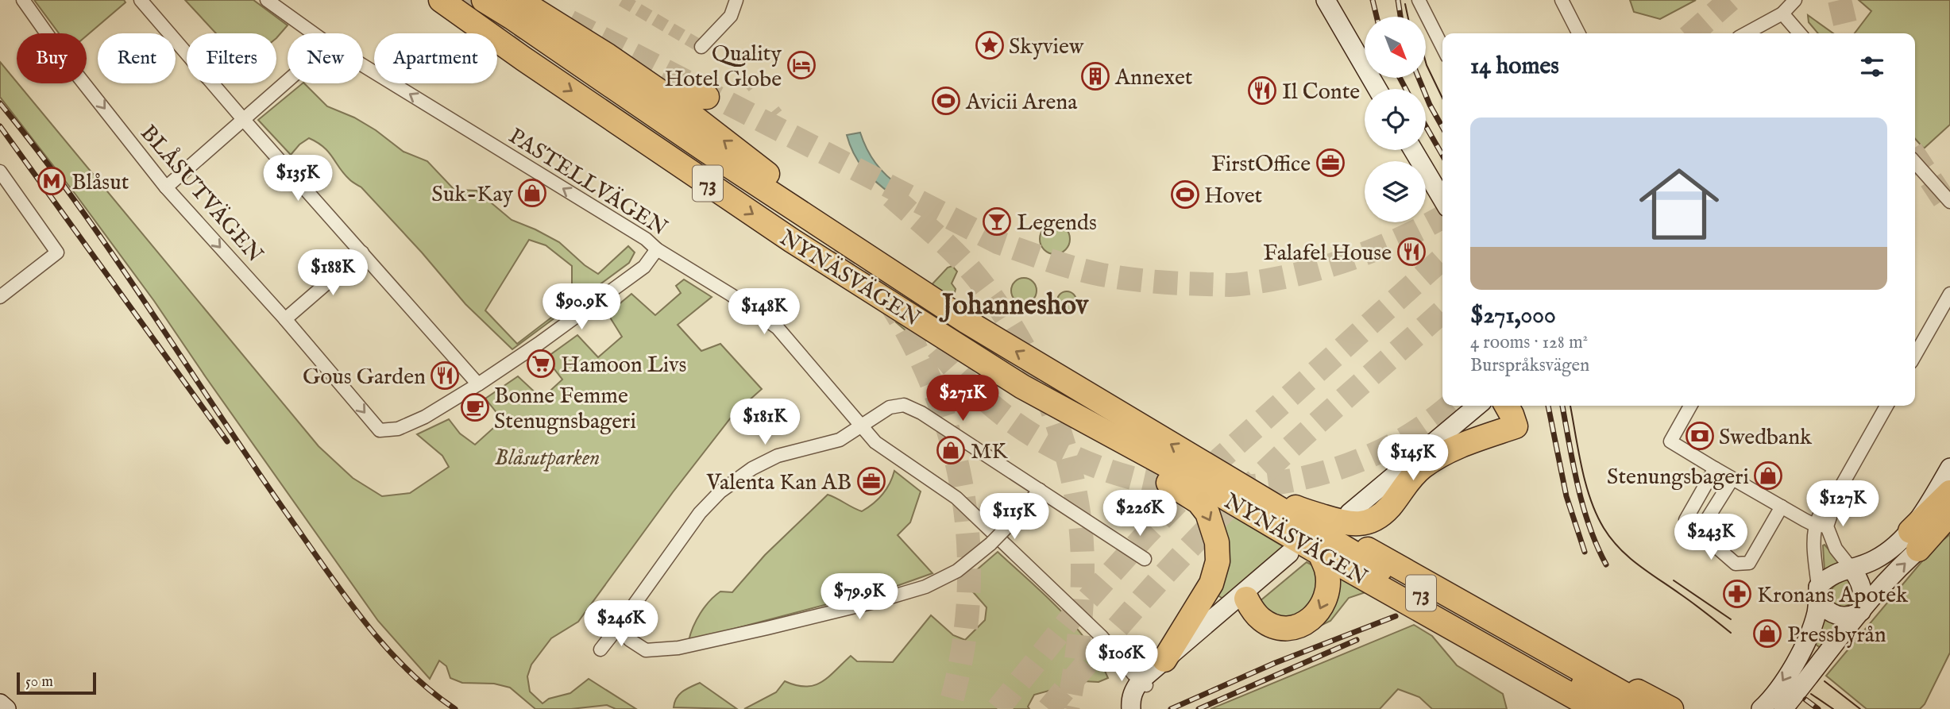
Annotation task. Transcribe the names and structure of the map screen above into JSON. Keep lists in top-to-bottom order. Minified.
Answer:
{"streets":{"highway":["73","NYNÄSVÄGEN"],"street":["PASTELLVÄGEN","BLÅSUTVÄGEN"]},"crossings":[["PASTELLVÄGEN","BLÅSUTVÄGEN"]],"districts":["Johanneshov"],"parks":["Blåsutparken"],"places":{"place":["Skyview"],"hotel":["Quality Hotel Globe"],"building":["Annexet"],"restaurant":["Il Conte","Falafel House","Gous Garden"],"sports":["Avicii Arena","Hovet"],"office":["FirstOffice","Valenta Kan AB"],"metro station":["Blåsut"],"shop":["Suk-Kay","MK","Stenungsbageri","Pressbyrån"],"bar":["Legends"],"supermarket":["Hamoon Livs"],"cafe":["Bonne Femme Stenugnsbageri"],"bank":["Swedbank"],"pharmacy":["Kronans Apotek"]},"scale_bar":"50 m","north":"bottom right","page":{"chip":["Buy","Rent","Filters","New","Apartment"],"heading":"14 homes","list":[{"name":"$271,000","note":"4 rooms · 128 m² · Burspråksvägen"}],"price":["$135K","$188K","$90.9K","$148K","$271K","$181K","$145K","$127K","$226K","$115K","$243K","$79.9K","$246K","$106K"],"scale":"50 m"}}
